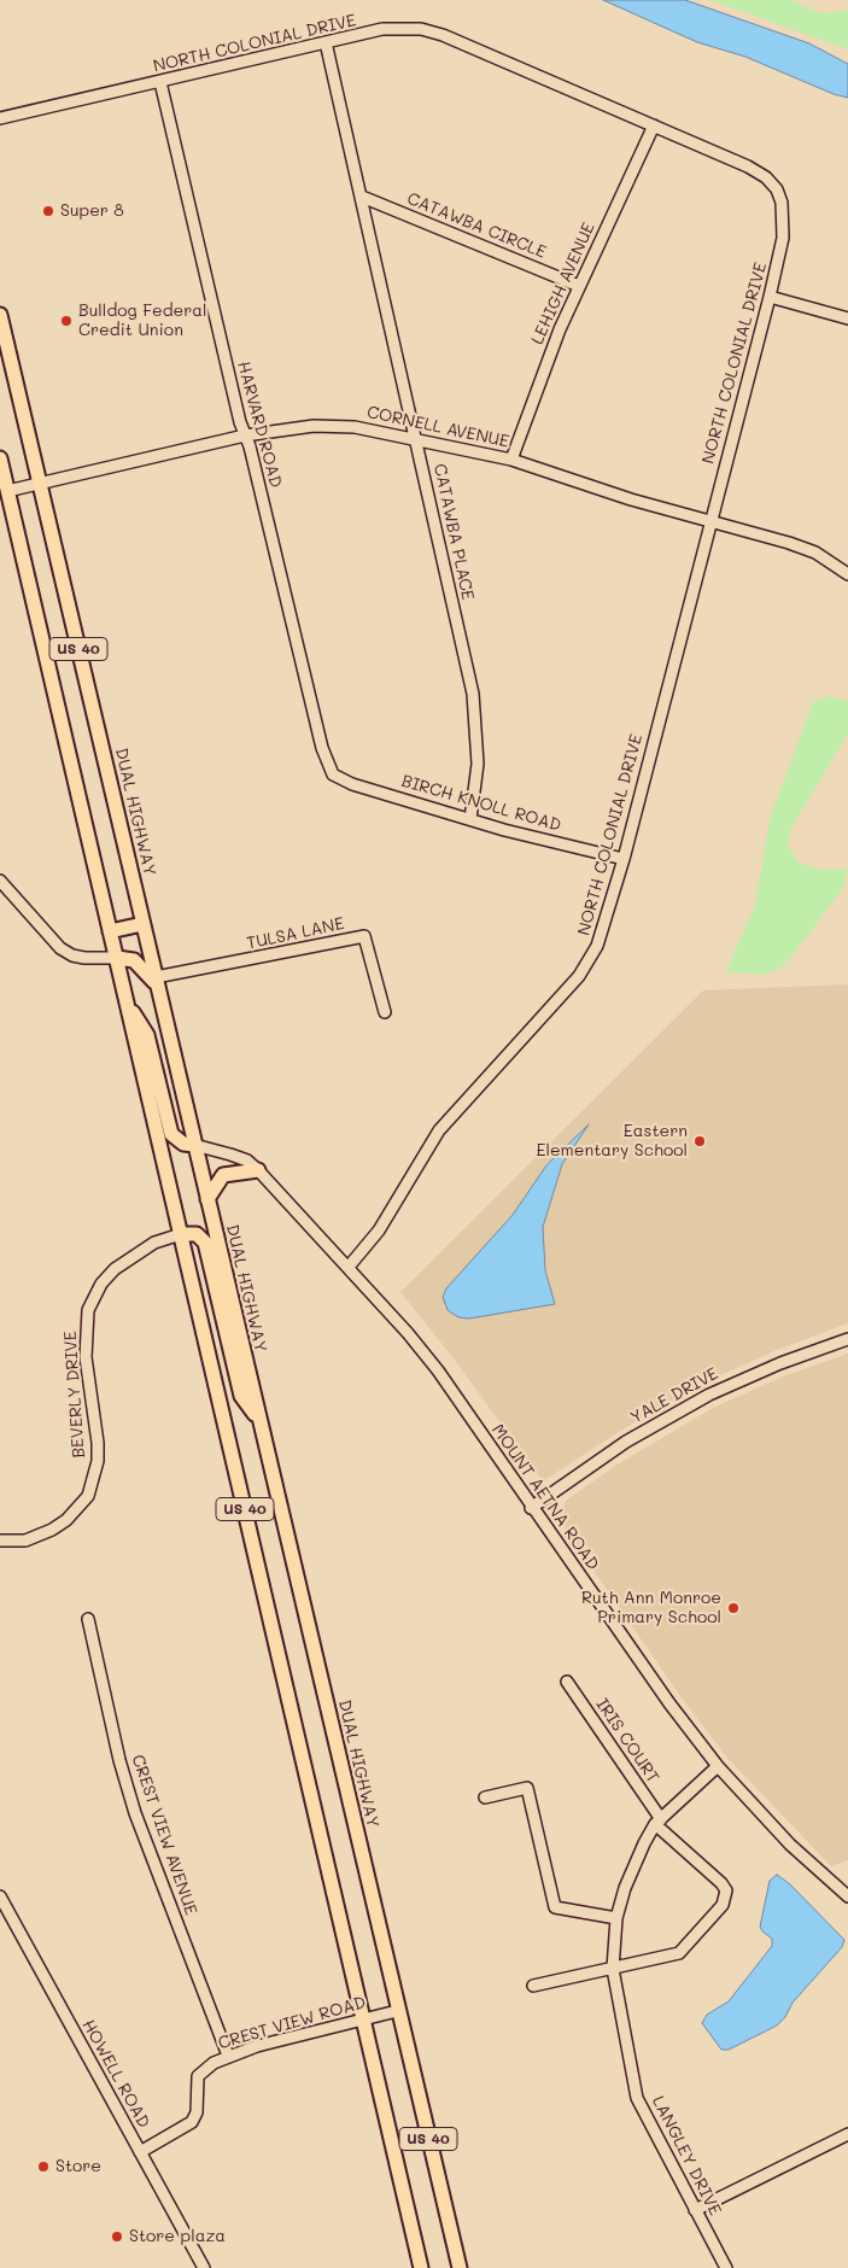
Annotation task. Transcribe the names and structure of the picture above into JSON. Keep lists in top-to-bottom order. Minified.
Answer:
{"streets":{"main road":["US 40","DUAL HIGHWAY"],"street":["NORTH COLONIAL DRIVE","CATAWBA CIRCLE","LEHIGH AVENUE","HARVARD ROAD","CORNELL AVENUE","CATAWBA PLACE","BIRCH KNOLL ROAD","TULSA LANE","BEVERLY DRIVE","YALE DRIVE","MOUNT AETNA ROAD","IRIS COURT","CREST VIEW AVENUE","CREST VIEW ROAD","HOWELL ROAD","LANGLEY DRIVE"]},"crossings":[["NORTH COLONIAL DRIVE","LEHIGH AVENUE"],["NORTH COLONIAL DRIVE","HARVARD ROAD"],["NORTH COLONIAL DRIVE","CORNELL AVENUE"],["NORTH COLONIAL DRIVE","CATAWBA PLACE"],["NORTH COLONIAL DRIVE","BIRCH KNOLL ROAD"],["NORTH COLONIAL DRIVE","MOUNT AETNA ROAD"],["CATAWBA CIRCLE","LEHIGH AVENUE"],["CATAWBA CIRCLE","CATAWBA PLACE"],["LEHIGH AVENUE","CORNELL AVENUE"],["HARVARD ROAD","CORNELL AVENUE"],["HARVARD ROAD","BIRCH KNOLL ROAD"],["CORNELL AVENUE","CATAWBA PLACE"],["CORNELL AVENUE","US 40"],["CORNELL AVENUE","DUAL HIGHWAY"],["CATAWBA PLACE","BIRCH KNOLL ROAD"],["US 40","BEVERLY DRIVE"],["US 40","CREST VIEW ROAD"],["DUAL HIGHWAY","TULSA LANE"],["DUAL HIGHWAY","MOUNT AETNA ROAD"],["DUAL HIGHWAY","CREST VIEW ROAD"],["YALE DRIVE","MOUNT AETNA ROAD"],["MOUNT AETNA ROAD","LANGLEY DRIVE"],["IRIS COURT","LANGLEY DRIVE"],["CREST VIEW AVENUE","CREST VIEW ROAD"],["CREST VIEW ROAD","HOWELL ROAD"]],"places":["Super 8","Bulldog Federal Credit Union","Eastern Elementary School","Ruth Ann Monroe Primary School","Store","Store plaza"]}
